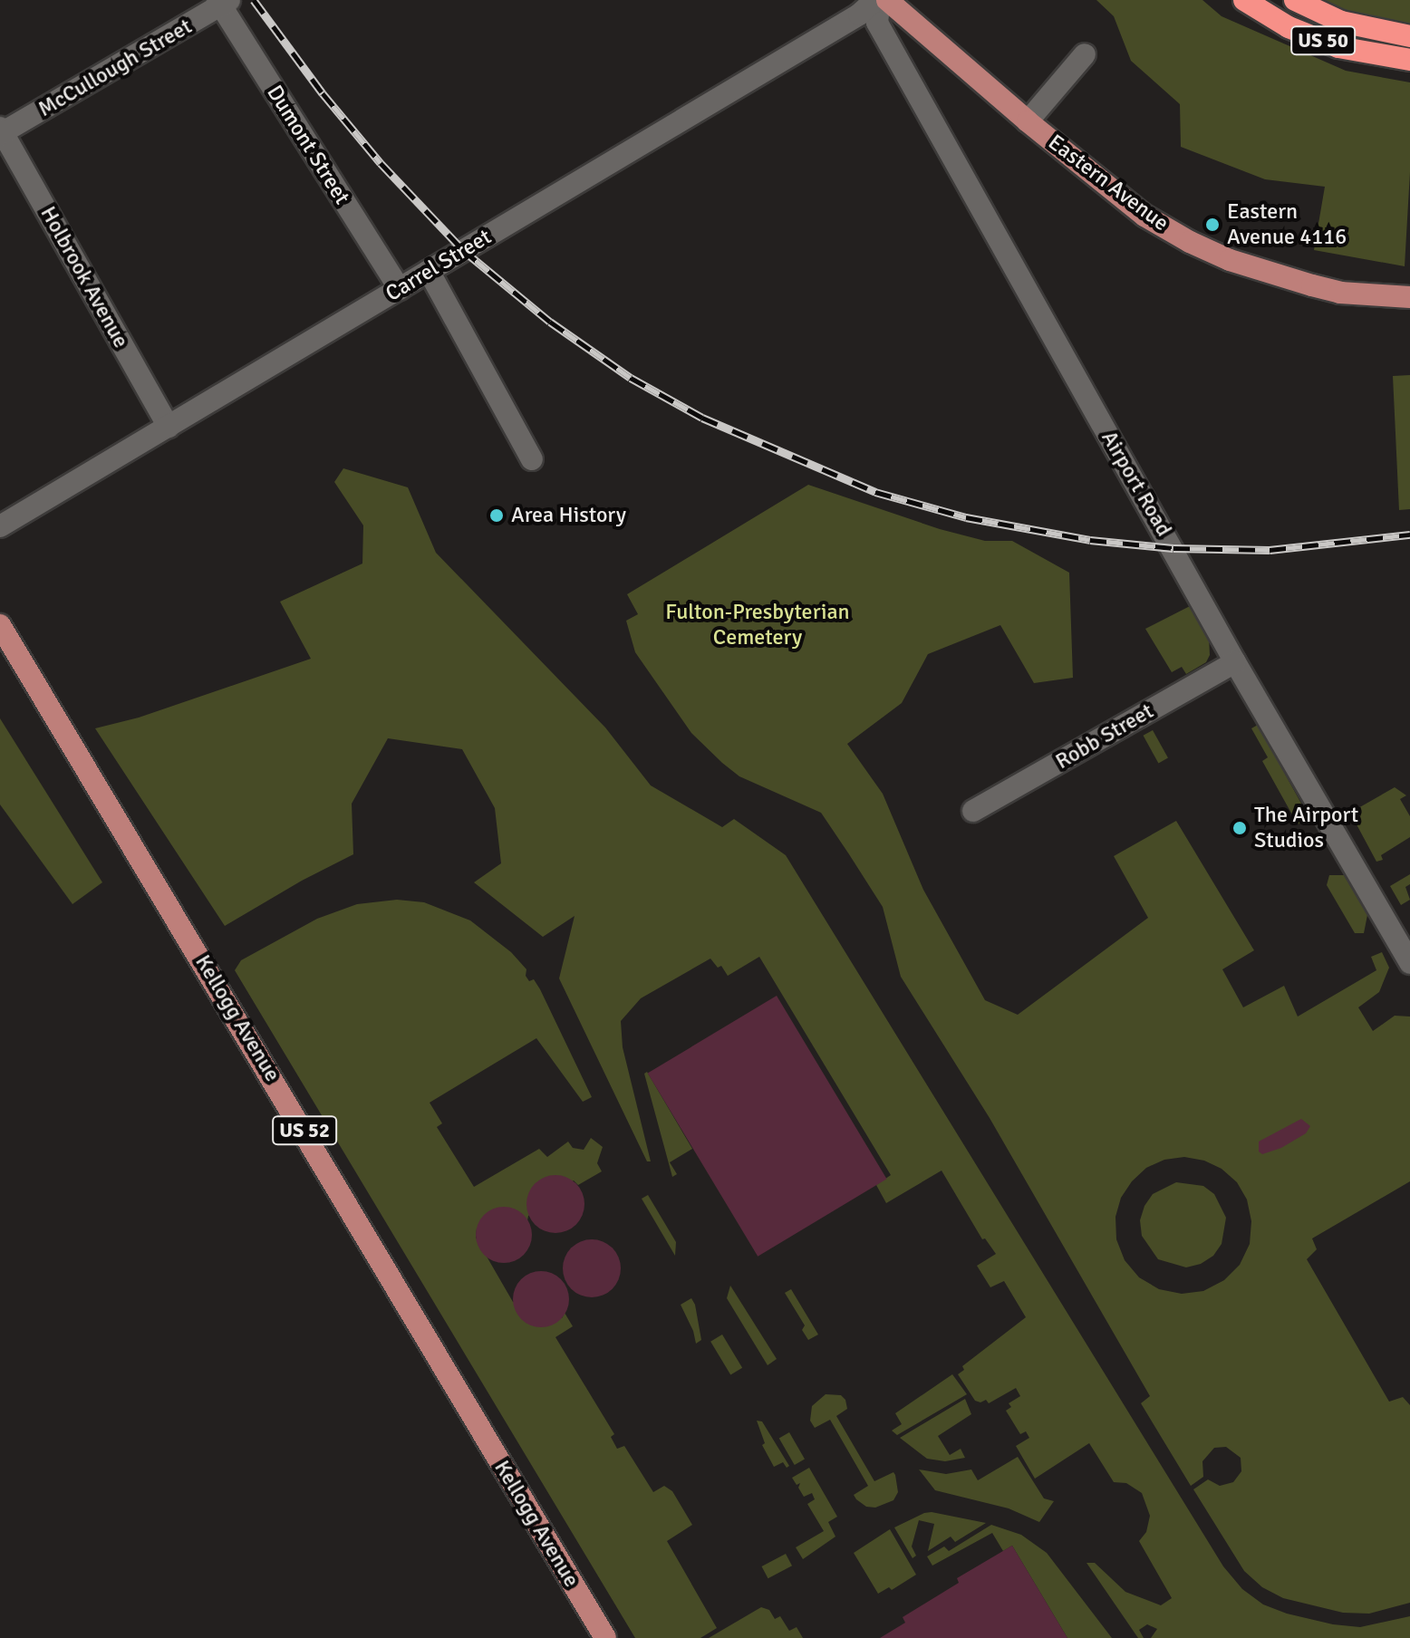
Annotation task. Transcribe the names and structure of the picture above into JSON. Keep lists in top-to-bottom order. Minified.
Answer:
{"streets":{"highway":["US 50"],"main road":["Eastern Avenue","Kellogg Avenue","US 52"],"street":["McCullough Street","Dumont Street","Carrel Street","Holbrook Avenue","Airport Road","Robb Street"]},"crossings":[["McCullough Street","Dumont Street"],["McCullough Street","Holbrook Avenue"],["Dumont Street","Carrel Street"],["Carrel Street","Holbrook Avenue"],["Carrel Street","Airport Road"],["Airport Road","Robb Street"]],"parks":["Fulton-Presbyterian Cemetery"],"places":["Eastern Avenue 4116","Area History","The Airport Studios"]}
